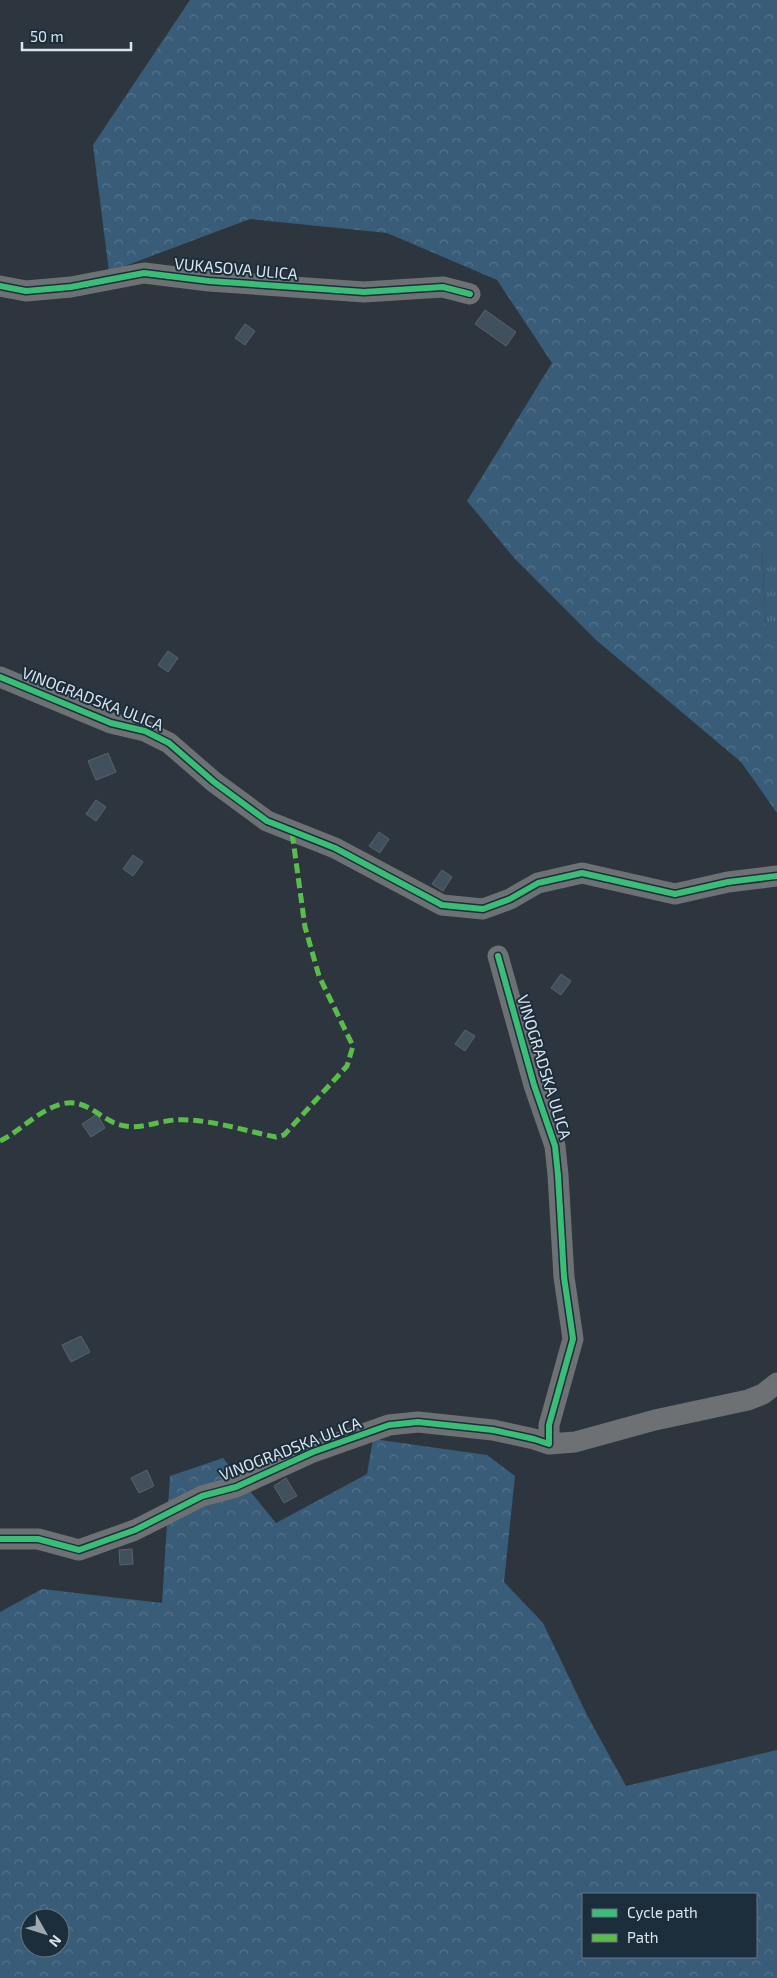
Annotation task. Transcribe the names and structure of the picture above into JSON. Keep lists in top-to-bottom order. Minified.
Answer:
{"streets":{"street":["VUKASOVA ULICA","VINOGRADSKA ULICA"]},"legend":["Cycle path","Path"],"scale_bar":"50 m","north":"bottom right"}
